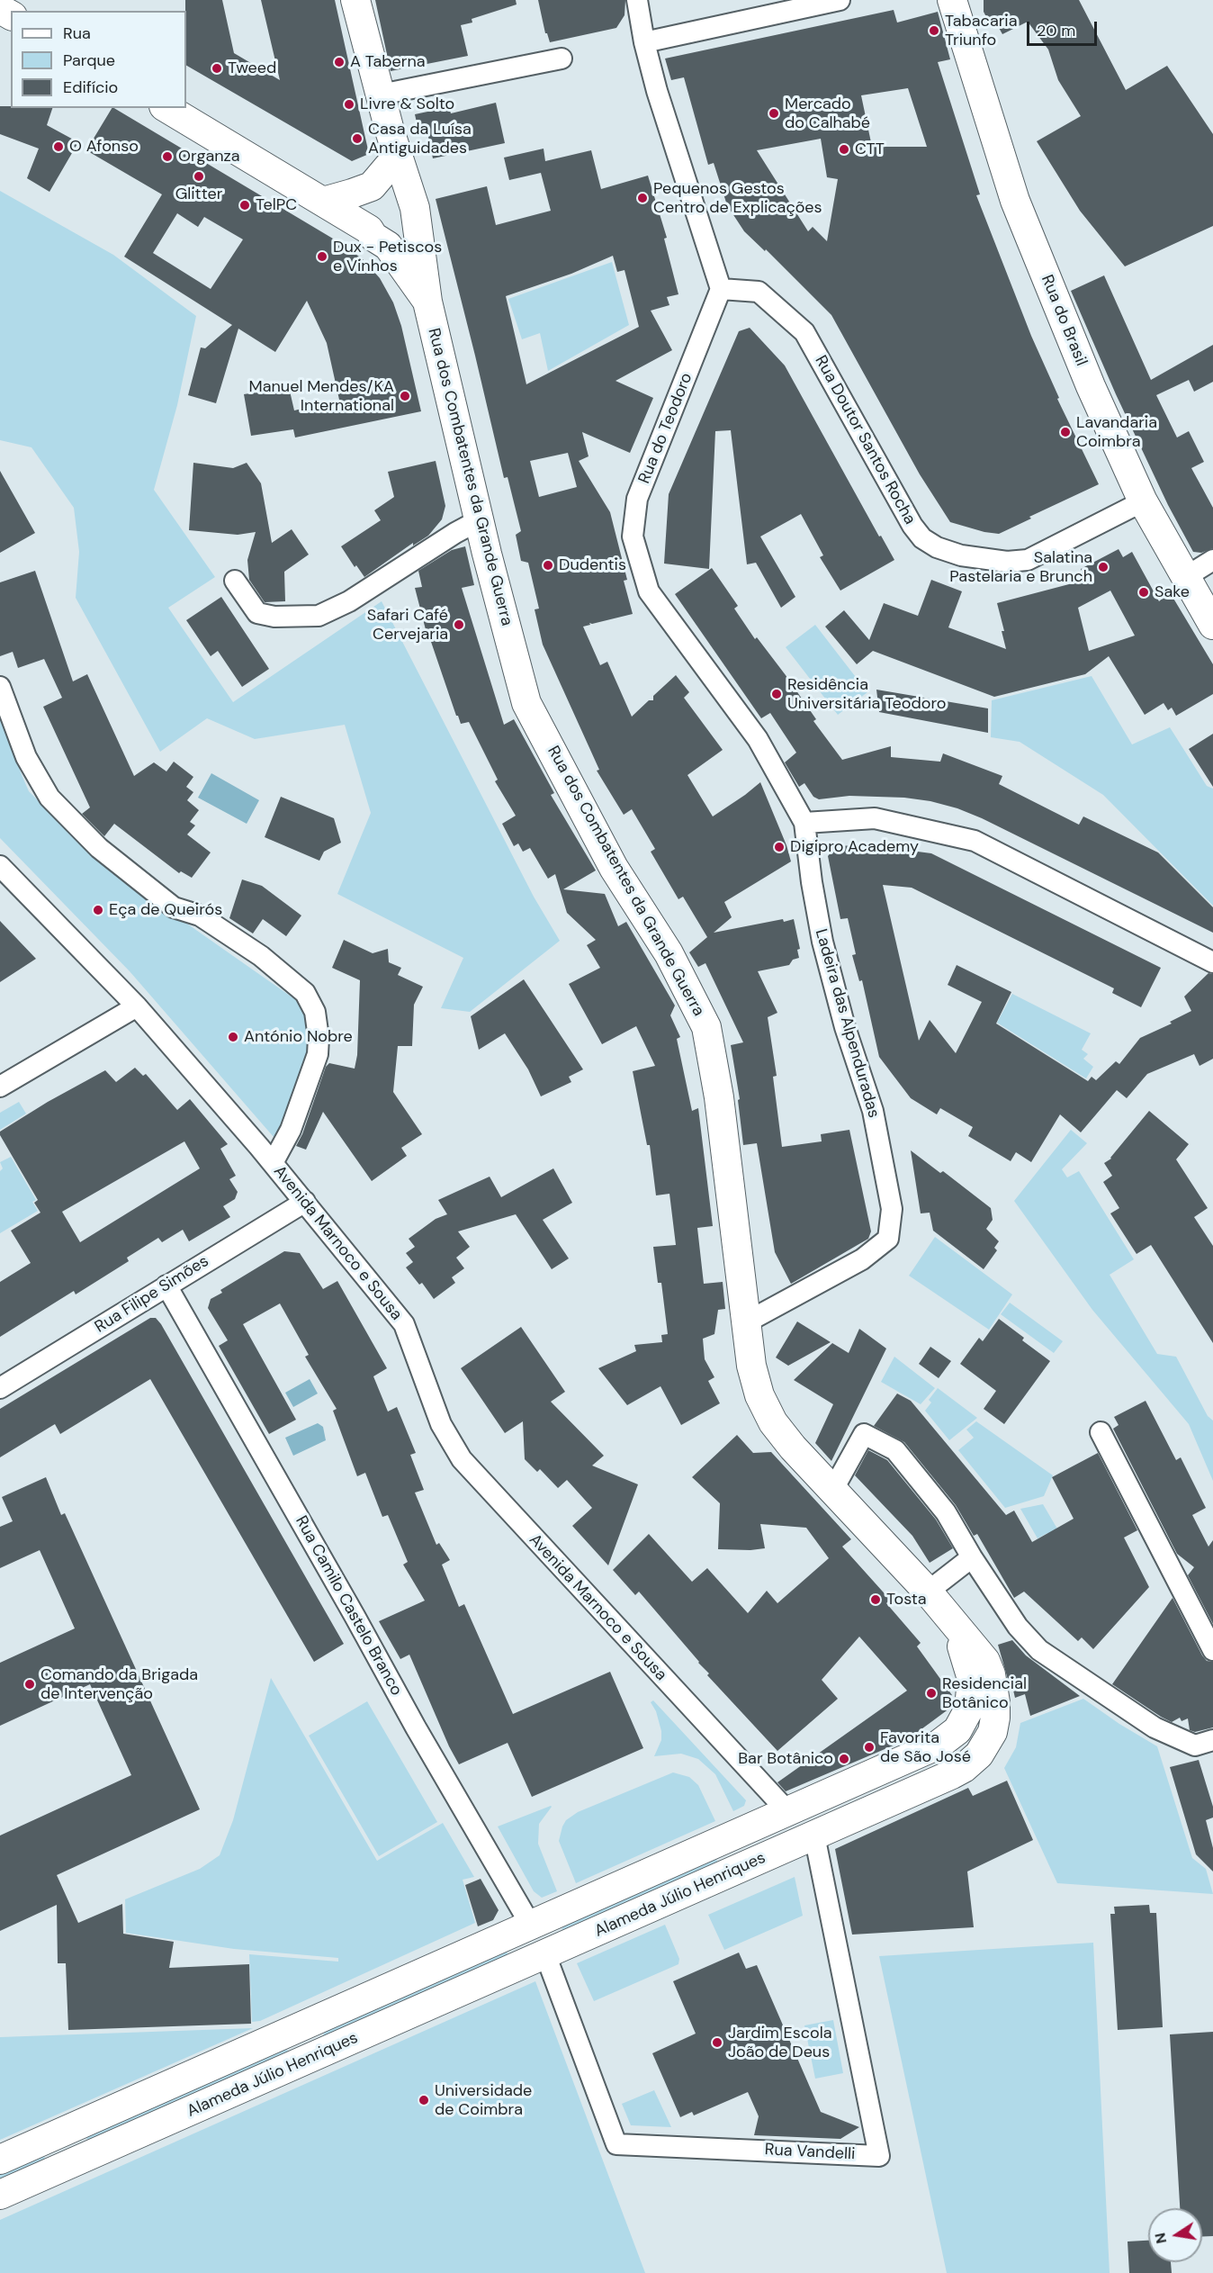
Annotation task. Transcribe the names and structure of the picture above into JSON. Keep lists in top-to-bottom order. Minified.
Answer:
{"streets":{"main road":["Rua do Brasil","Rua dos Combatentes da Grande Guerra","Alameda Júlio Henriques"],"street":["Rua do Teodoro","Rua Doutor Santos Rocha","Ladeira das Alpenduradas","Avenida Marnoco e Sousa","Rua Filipe Simões","Rua Camilo Castelo Branco","Rua Vandelli"]},"crossings":[["Rua do Brasil","Rua Doutor Santos Rocha"],["Rua do Teodoro","Rua Doutor Santos Rocha"],["Rua do Teodoro","Ladeira das Alpenduradas"],["Rua dos Combatentes da Grande Guerra","Ladeira das Alpenduradas"],["Rua dos Combatentes da Grande Guerra","Alameda Júlio Henriques"],["Avenida Marnoco e Sousa","Rua Filipe Simões"],["Avenida Marnoco e Sousa","Alameda Júlio Henriques"],["Rua Filipe Simões","Rua Camilo Castelo Branco"],["Rua Camilo Castelo Branco","Alameda Júlio Henriques"],["Alameda Júlio Henriques","Rua Vandelli"]],"places":["Tabacaria Triunfo","A Taberna","Tweed","Livre & Solto","Mercado do Calhabé","Casa da Luísa Antiguidades","O Afonso","CTT","Organza","Glitter","Pequenos Gestos Centro de Explicações","TelPC","Dux - Petiscos e Vinhos","Manuel Mendes/KA International","Lavandaria Coimbra","Dudentis","Salatina Pastelaria e Brunch","Sake","Safari Café Cervejaria","Residência Universitária Teodoro","Digipro Academy","Eça de Queirós","António Nobre","Tosta","Comando da Brigada de Intervenção","Residencial Botânico","Favorita de São José","Bar Botânico","Jardim Escola João de Deus","Universidade de Coimbra"],"legend":["Rua","Parque","Edifício"],"scale_bar":"20 m","north":"left"}
